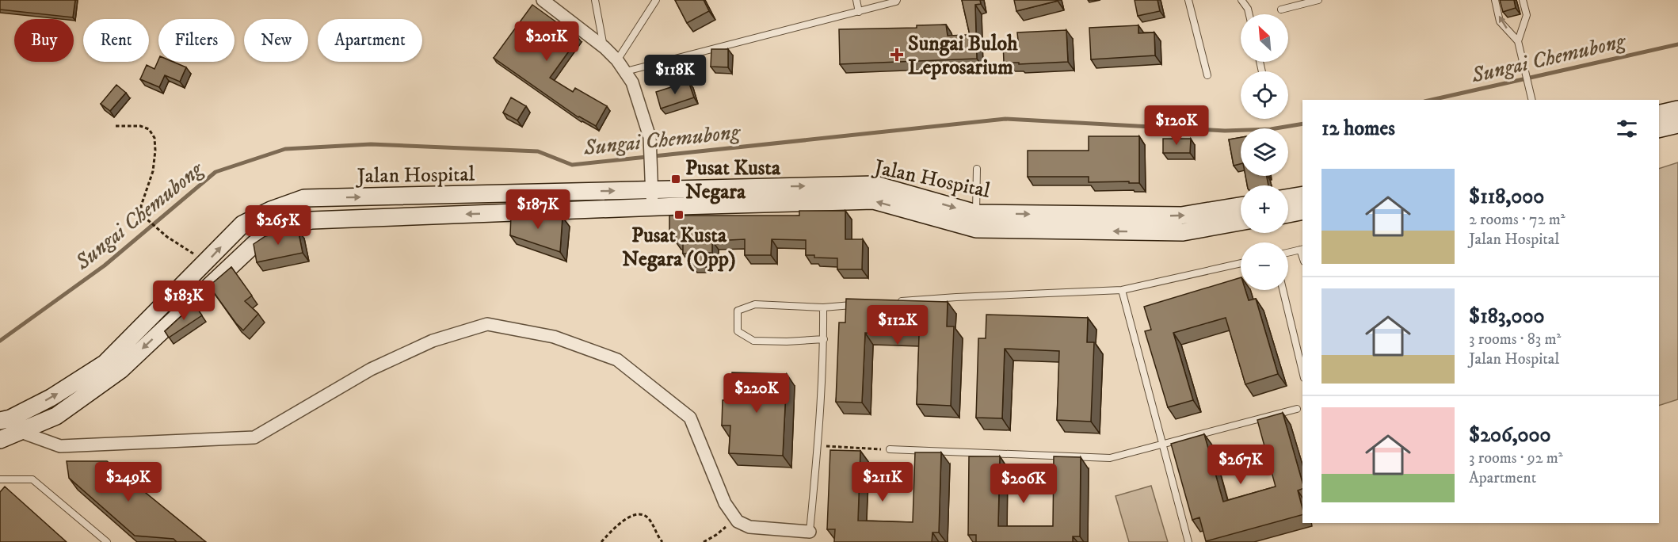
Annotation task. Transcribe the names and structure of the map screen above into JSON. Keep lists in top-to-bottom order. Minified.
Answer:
{"streets":{"main road":["Jalan Hospital"]},"water":["Sungai Chemubong"],"places":{"health":["Sungai Buloh Leprosarium"],"transit":["Pusat Kusta Negara","Pusat Kusta Negara (Opp)"]},"north":"top left","page":{"map_buttons":["+","−"],"chip":["Buy","Rent","Filters","New","Apartment"],"price":["$201K","$118K","$120K","$187K","$265K","$183K","$112K","$220K","$267K","$249K","$211K","$206K"],"heading":"12 homes","list":[{"name":"$118,000","note":"2 rooms · 72 m² · Jalan Hospital"},{"name":"$183,000","note":"3 rooms · 83 m² · Jalan Hospital"},{"name":"$206,000","note":"3 rooms · 92 m² · Apartment"}]}}
